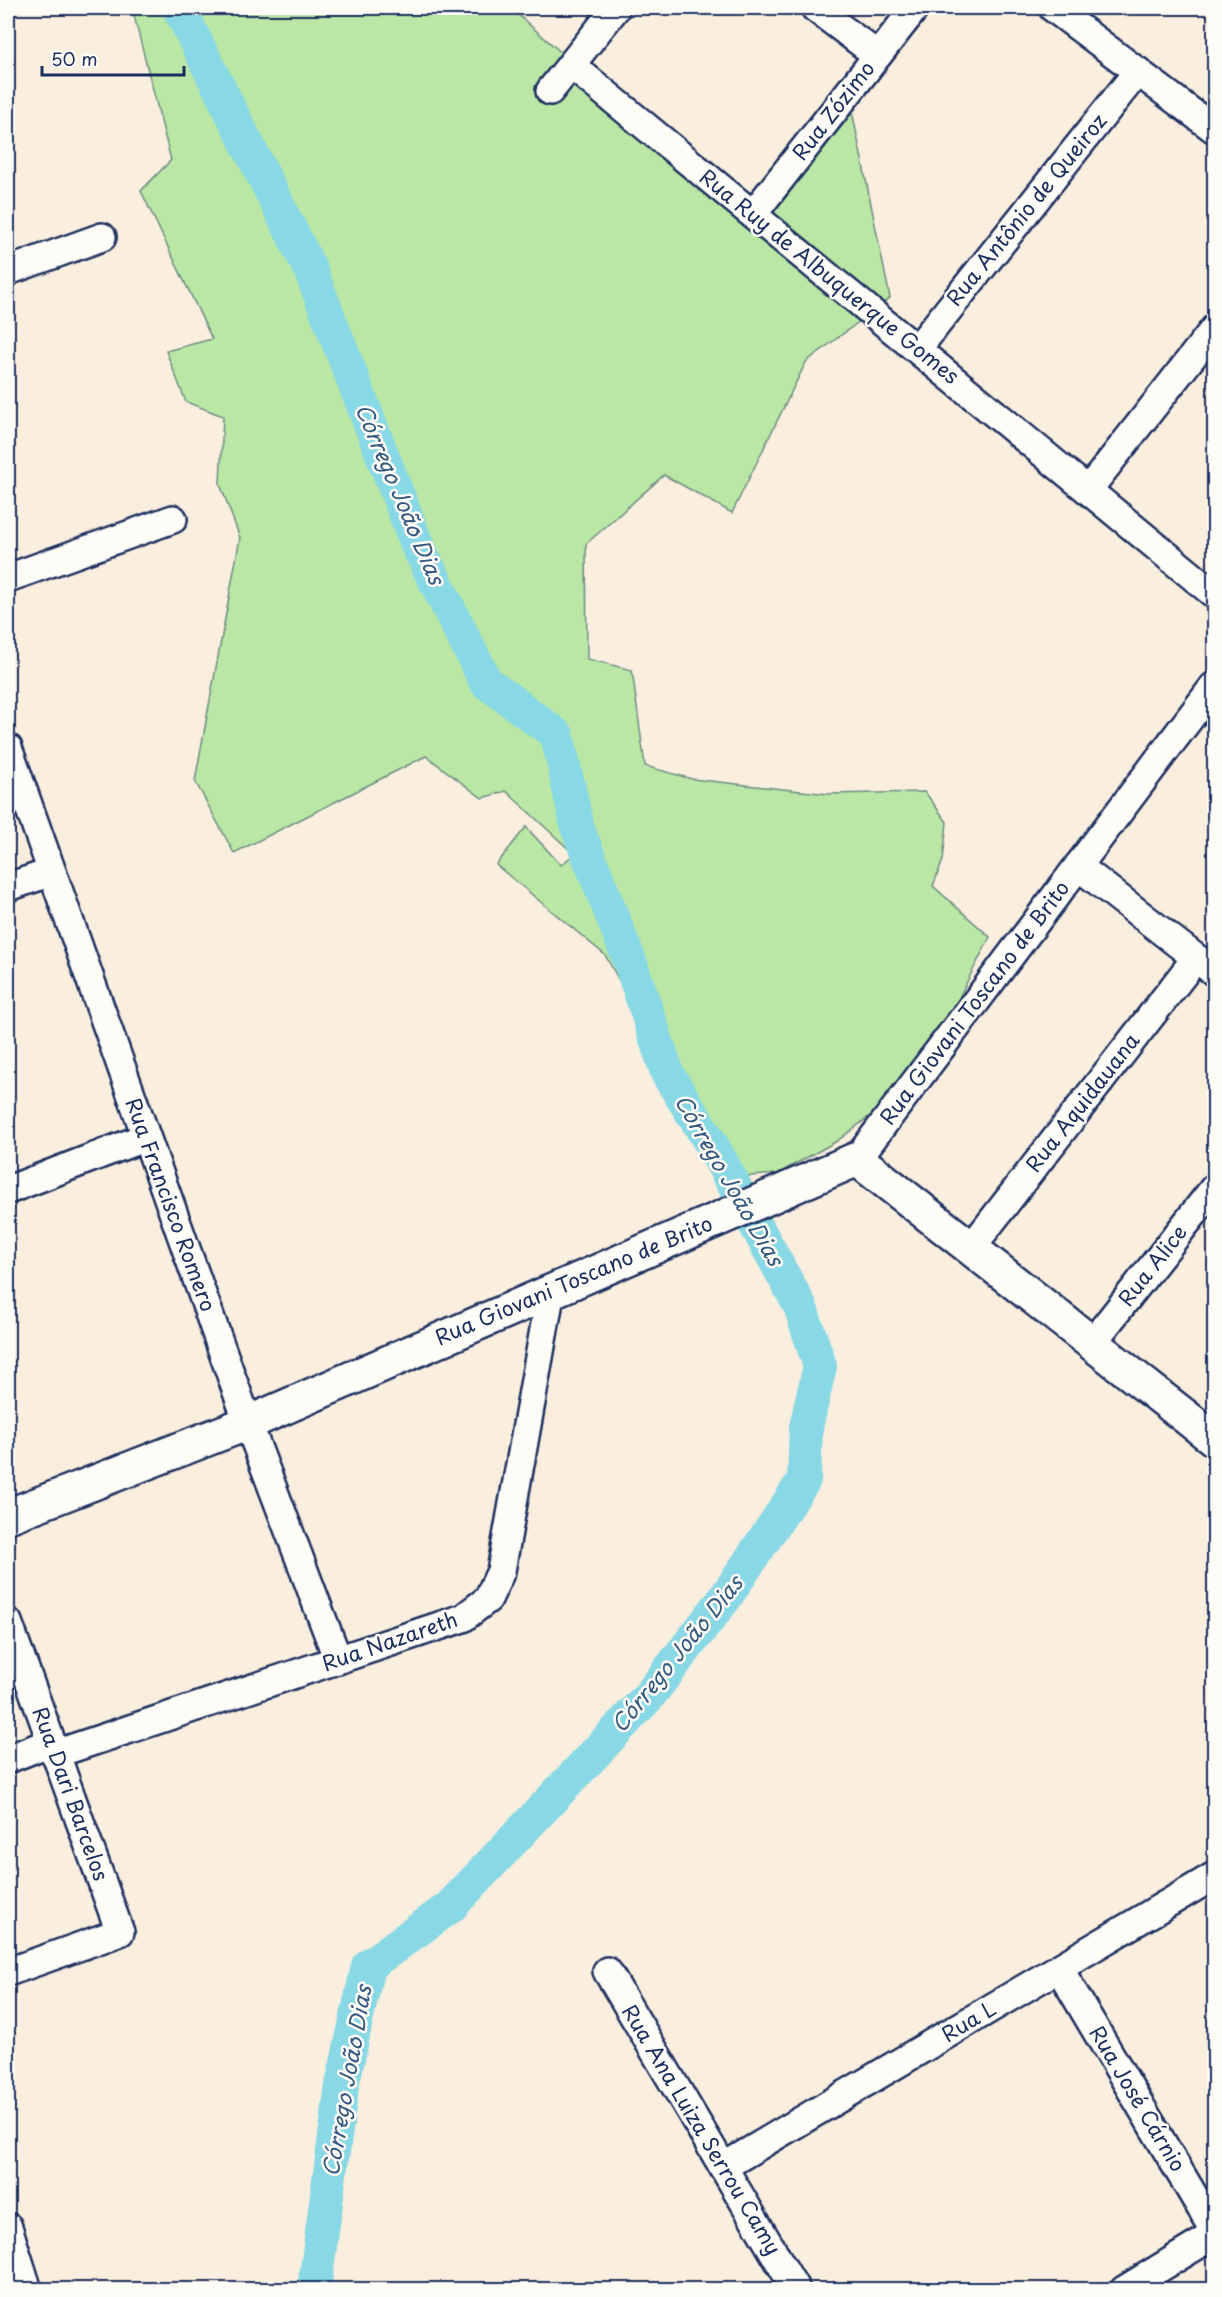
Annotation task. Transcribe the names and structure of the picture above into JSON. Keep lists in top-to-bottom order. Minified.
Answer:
{"streets":{"main road":["Rua Giovani Toscano de Brito"],"street":["Rua Zózimo","Rua Antônio de Queiroz","Rua Ruy de Albuquerque Gomes","Rua Aquidauana","Rua Francisco Romero","Rua Alice","Rua Nazareth","Rua Dari Barcelos","Rua L","Rua José Cárnio","Rua Ana Luiza Serrou Camy"]},"crossings":[["Rua Zózimo","Rua Ruy de Albuquerque Gomes"],["Rua Antônio de Queiroz","Rua Ruy de Albuquerque Gomes"],["Rua Giovani Toscano de Brito","Rua Francisco Romero"],["Rua Giovani Toscano de Brito","Rua Nazareth"],["Rua Francisco Romero","Rua Nazareth"],["Rua Nazareth","Rua Dari Barcelos"],["Rua L","Rua José Cárnio"],["Rua L","Rua Ana Luiza Serrou Camy"]],"water":["Córrego João Dias"],"scale_bar":"50 m"}
